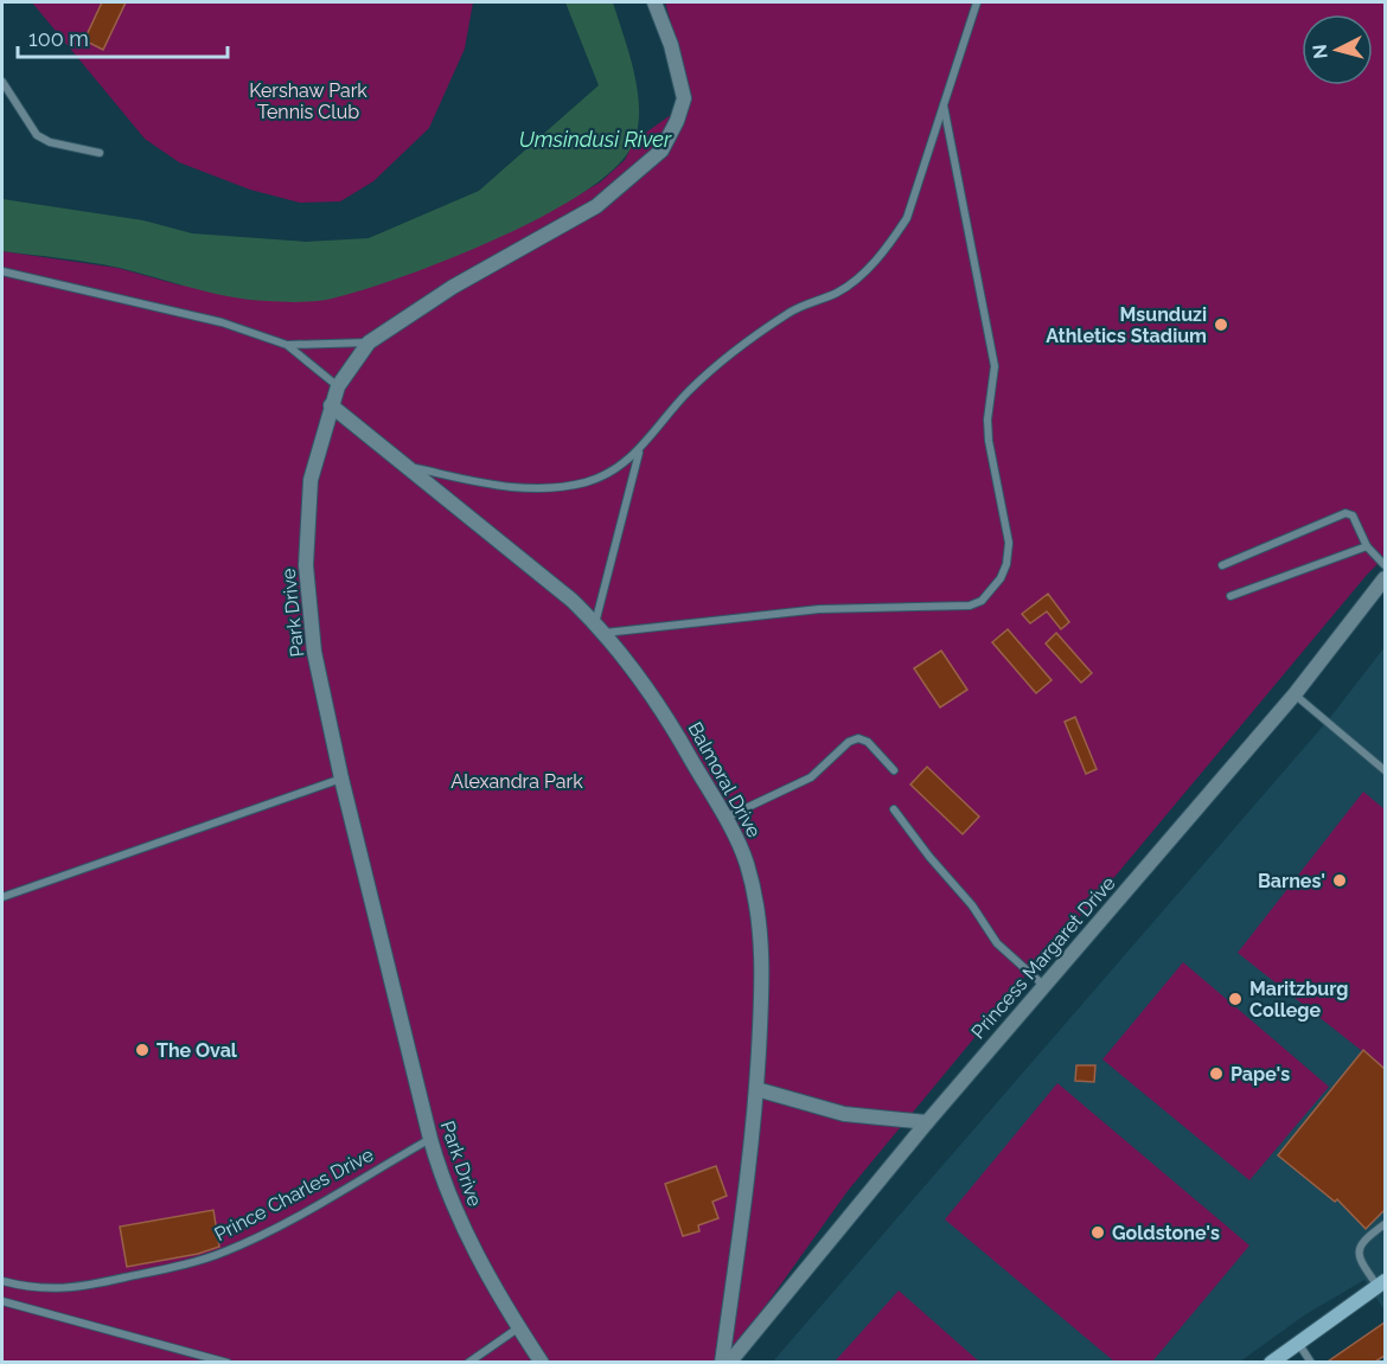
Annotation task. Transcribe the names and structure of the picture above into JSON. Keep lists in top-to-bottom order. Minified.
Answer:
{"streets":{"street":["Park Drive","Balmoral Drive","Princess Margaret Drive"],"lane":["Prince Charles Drive"]},"crossings":[["Park Drive","Balmoral Drive"],["Park Drive","Prince Charles Drive"]],"water":["Umsindusi River"],"parks":["Kershaw Park Tennis Club","Alexandra Park"],"places":["Msunduzi Athletics Stadium","Barnes'","Maritzburg College","The Oval","Pape's","Goldstone's"],"scale_bar":"100 m","north":"left"}
